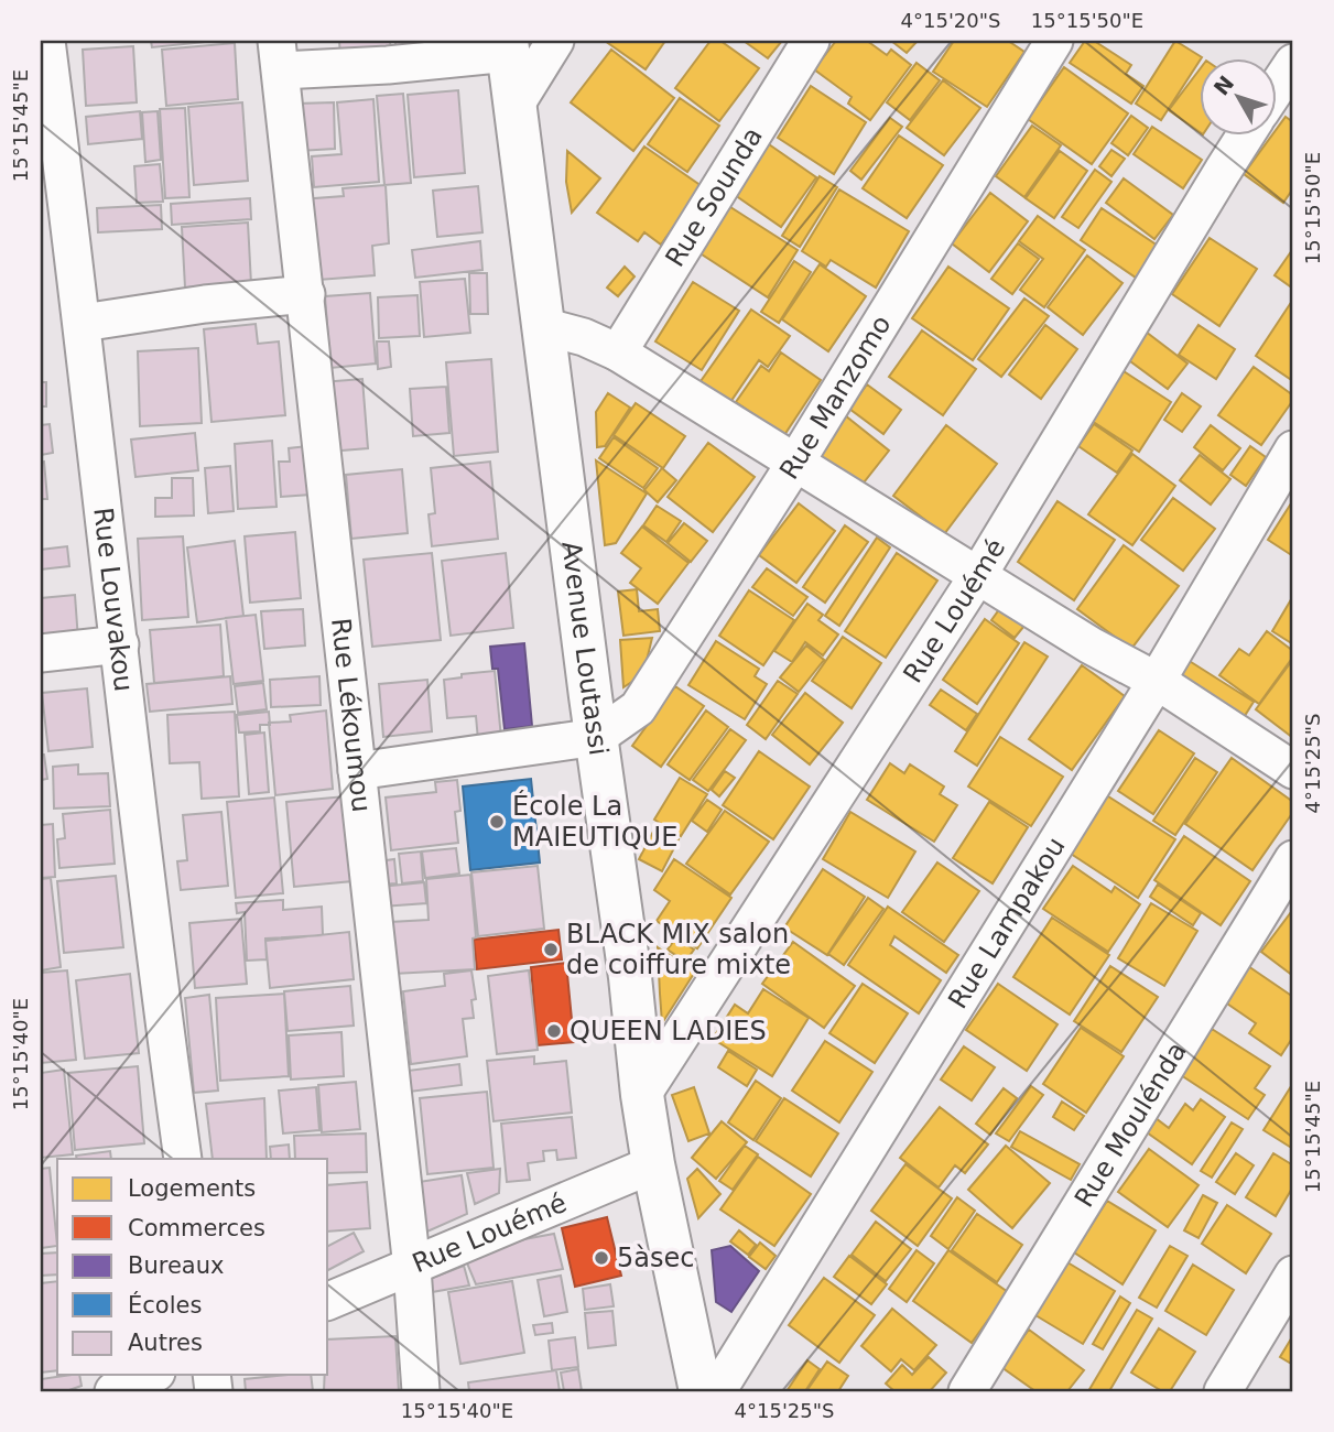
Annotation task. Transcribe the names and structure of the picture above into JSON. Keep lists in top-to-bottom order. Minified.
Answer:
{"streets":{"main road":["Avenue Loutassi"],"street":["Rue Sounda","Rue Manzomo","Rue Louvakou","Rue Louémé","Rue Lékoumou","Rue Lampakou","Rue Moulénda"]},"crossings":[["Rue Manzomo","Avenue Loutassi"],["Rue Louémé","Avenue Loutassi"],["Rue Louémé","Rue Lékoumou"]],"places":["École La MAIEUTIQUE","BLACK MIX salon de coiffure mixte","QUEEN LADIES","5àsec"],"legend":["Logements","Commerces","Bureaux","Écoles","Autres"],"north":"top left","coordinates":["4°15'20\"S","15°15'50\"E","15°15'45\"E","4°15'25\"S","15°15'40\"E"]}
